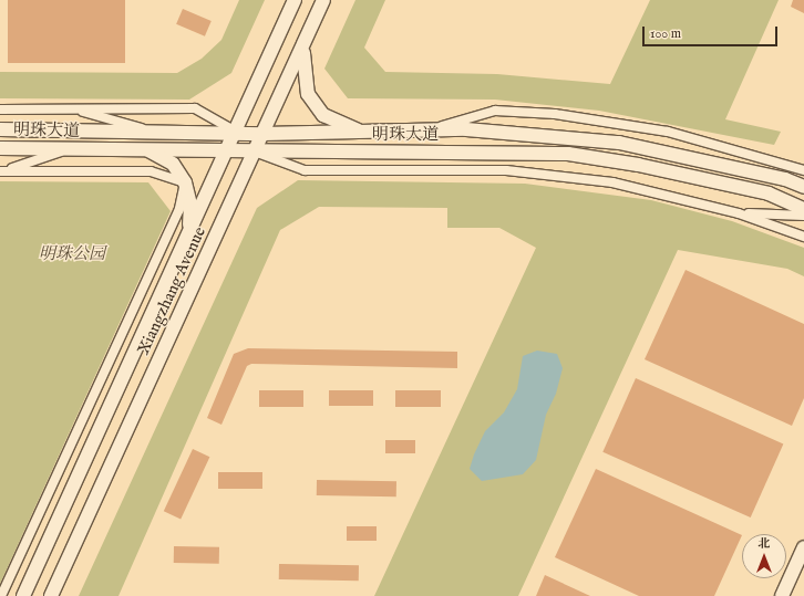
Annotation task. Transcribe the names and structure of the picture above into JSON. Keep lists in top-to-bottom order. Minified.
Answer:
{"streets":{"main road":["明珠大道","Xiangzhang Avenue"]},"crossings":[["明珠大道","Xiangzhang Avenue"]],"parks":["明珠公园"],"scale_bar":"100 m","north":"top"}
